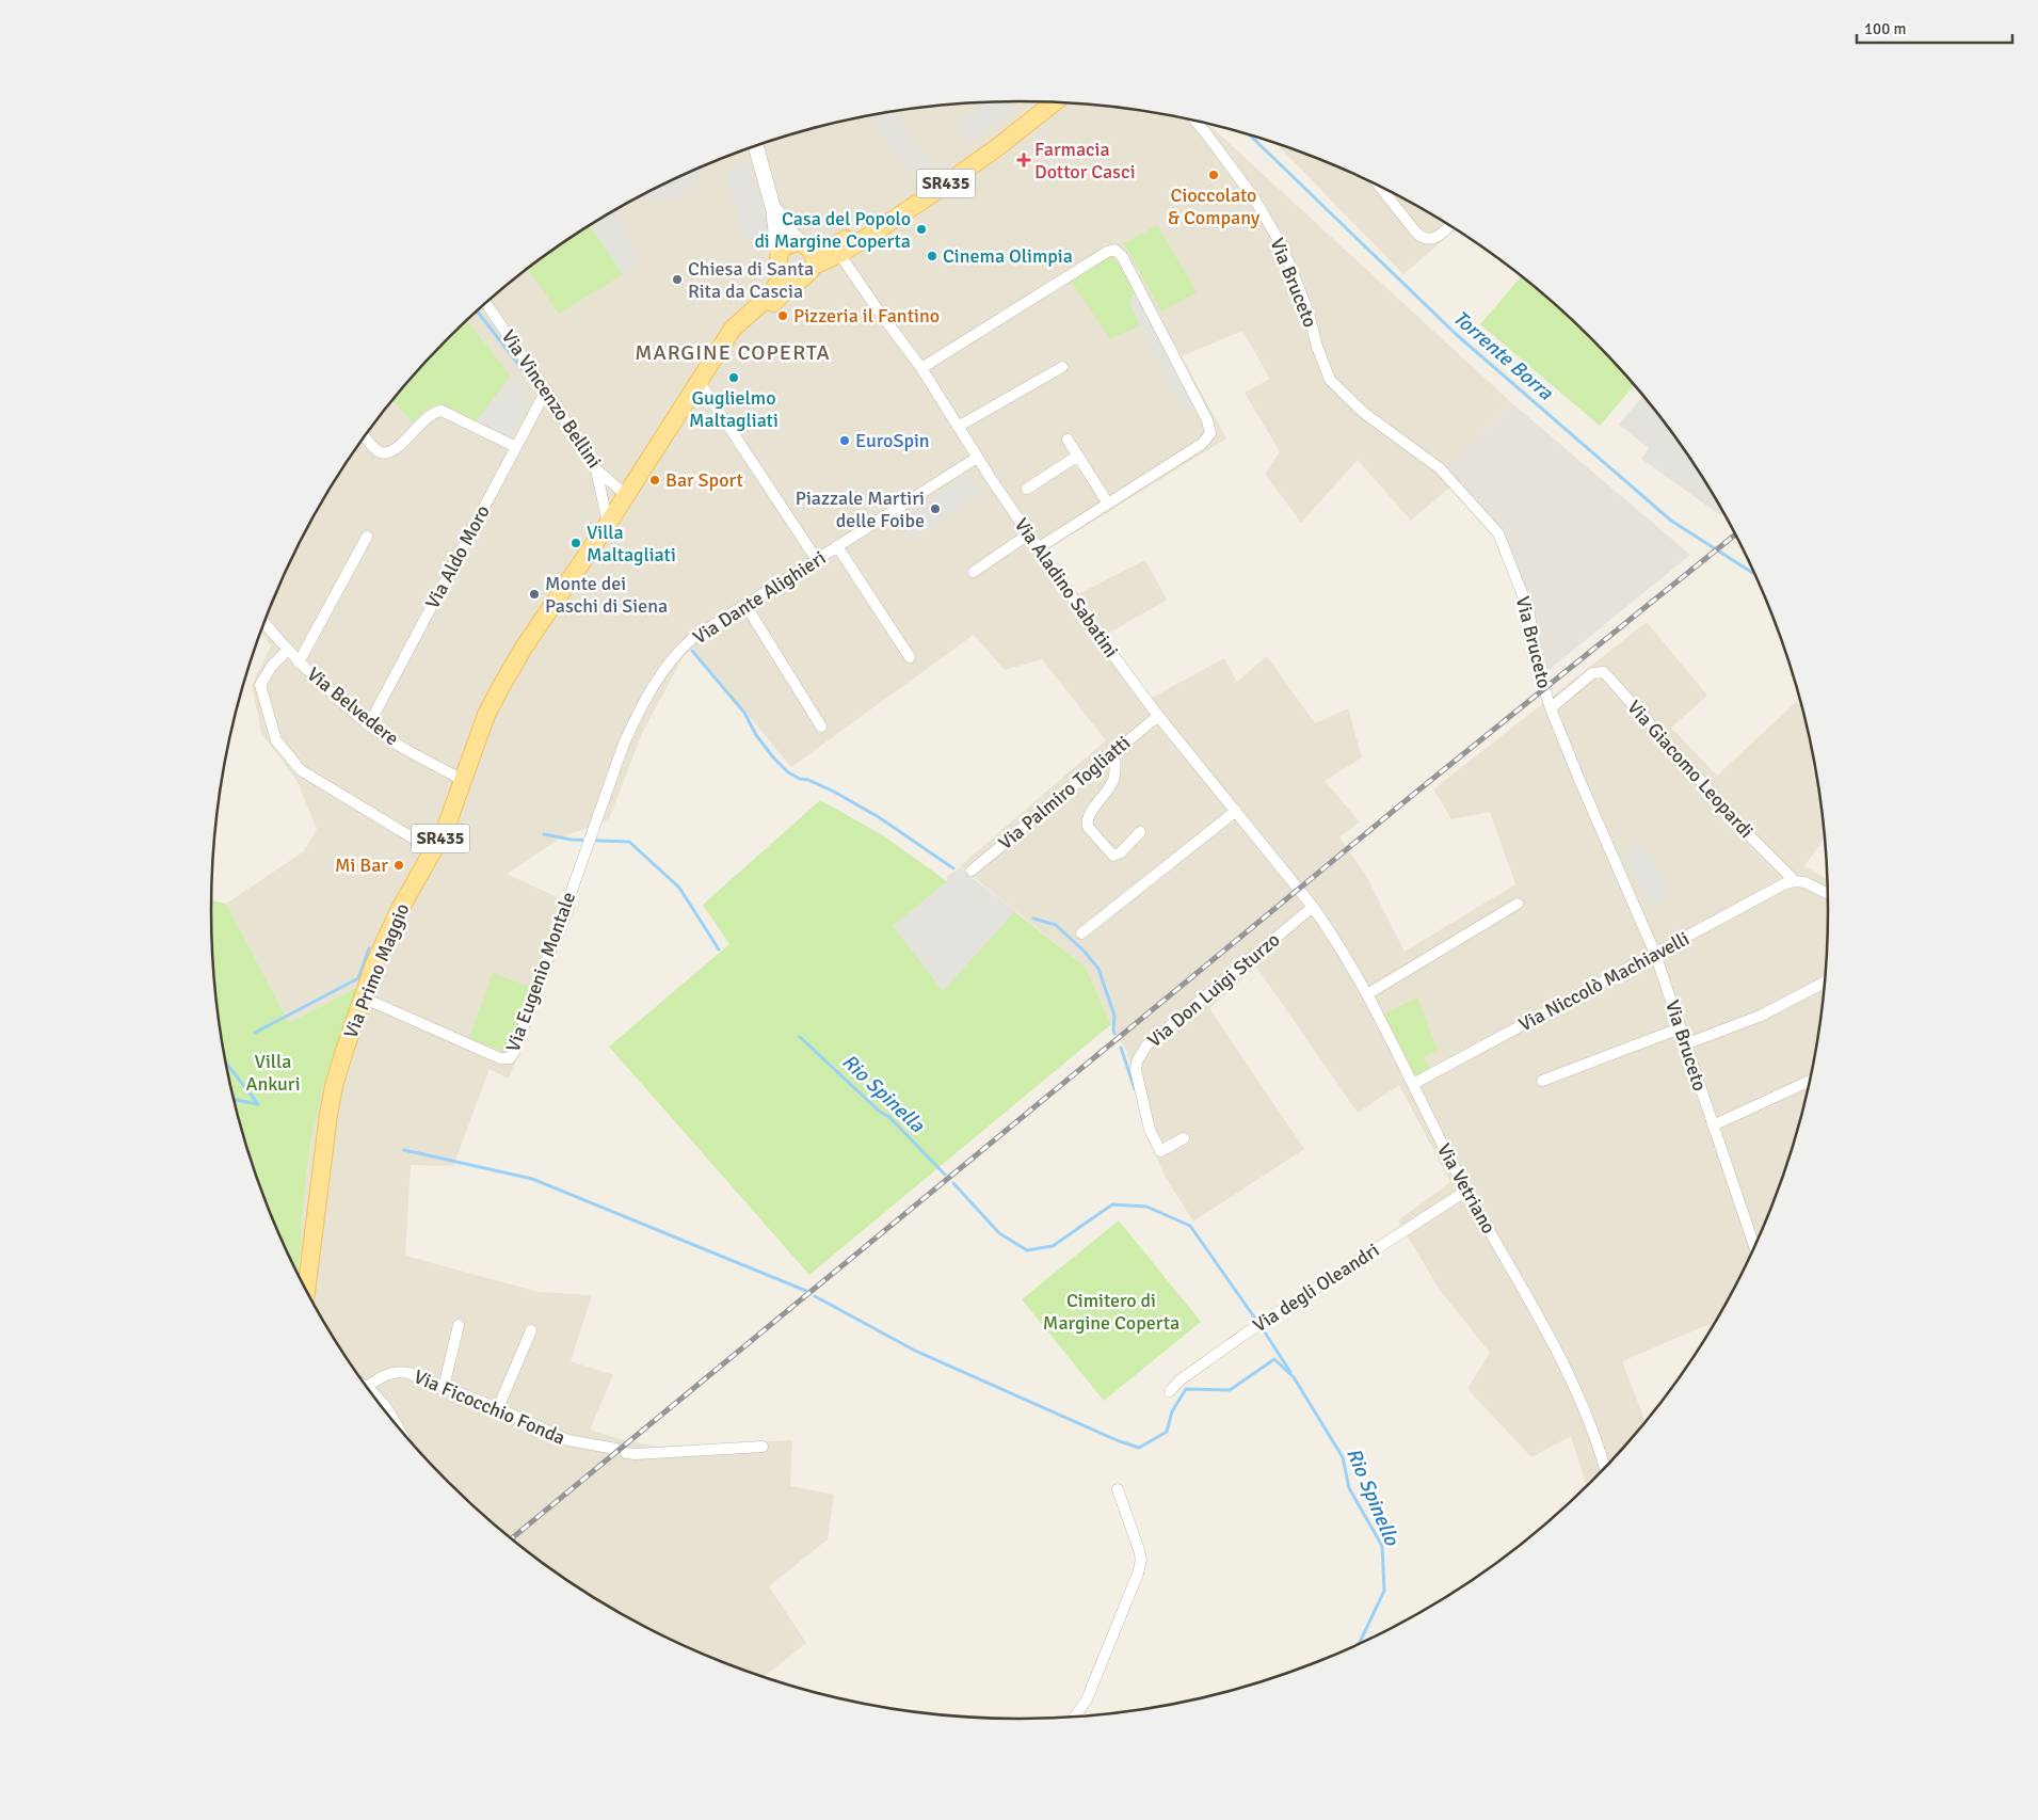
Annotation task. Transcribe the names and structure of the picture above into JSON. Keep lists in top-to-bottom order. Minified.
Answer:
{"streets":{"main road":["SR435","Via Primo Maggio"],"street":["Via Bruceto","Via Vincenzo Bellini","Via Aldo Moro","Via Aladino Sabatini","Via Dante Alighieri","Via Belvedere","Via Giacomo Leopardi","Via Palmiro Togliatti","Via Eugenio Montale","Via Niccolò Machiavelli","Via Don Luigi Sturzo","Via Vetriano","Via degli Oleandri","Via Ficocchio Fonda"]},"crossings":[["SR435","Via Aladino Sabatini"],["SR435","Via Primo Maggio"],["Via Bruceto","Via Giacomo Leopardi"],["Via Bruceto","Via Niccolò Machiavelli"],["Via Vincenzo Bellini","Via Aldo Moro"],["Via Vincenzo Bellini","Via Primo Maggio"],["Via Aldo Moro","Via Belvedere"],["Via Aladino Sabatini","Via Dante Alighieri"],["Via Aladino Sabatini","Via Palmiro Togliatti"],["Via Aladino Sabatini","Via Don Luigi Sturzo"],["Via Aladino Sabatini","Via Vetriano"],["Via Dante Alighieri","Via Eugenio Montale"],["Via Belvedere","Via Primo Maggio"],["Via Giacomo Leopardi","Via Niccolò Machiavelli"],["Via Primo Maggio","Via Eugenio Montale"],["Via Niccolò Machiavelli","Via Vetriano"],["Via Don Luigi Sturzo","Via Vetriano"],["Via Vetriano","Via degli Oleandri"]],"districts":["MARGINE COPERTA"],"water":["Torrente Borra","Rio Spinella","Rio Spinello"],"parks":["Villa Ankuri","Cimitero di Margine Coperta"],"places":{"health":["Farmacia Dottor Casci"],"other":["Cioccolato & Company","Casa del Popolo di Margine Coperta","Cinema Olimpia","Chiesa di Santa Rita da Cascia","Pizzeria il Fantino","Guglielmo Maltagliati","EuroSpin","Bar Sport","Piazzale Martiri delle Foibe","Villa Maltagliati","Monte dei Paschi di Siena","Mi Bar"]},"scale_bar":"100 m"}
